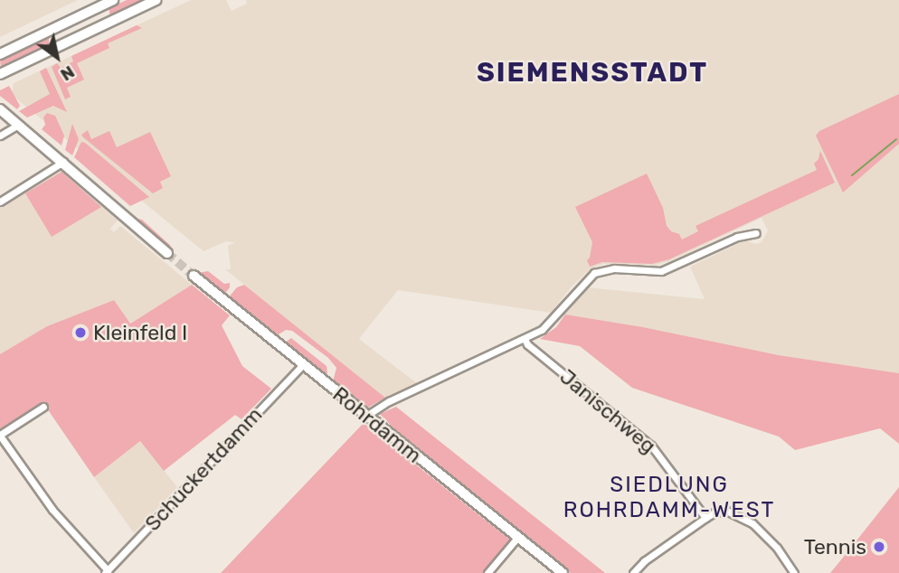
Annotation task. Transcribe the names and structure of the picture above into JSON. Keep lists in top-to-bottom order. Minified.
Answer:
{"streets":{"main road":["Rohrdamm"],"street":["Janischweg","Schuckertdamm"]},"crossings":[["Rohrdamm","Schuckertdamm"]],"districts":["SIEMENSSTADT","SIEDLUNG ROHRDAMM-WEST"],"places":["Kleinfeld I","Tennis"],"north":"bottom right"}
